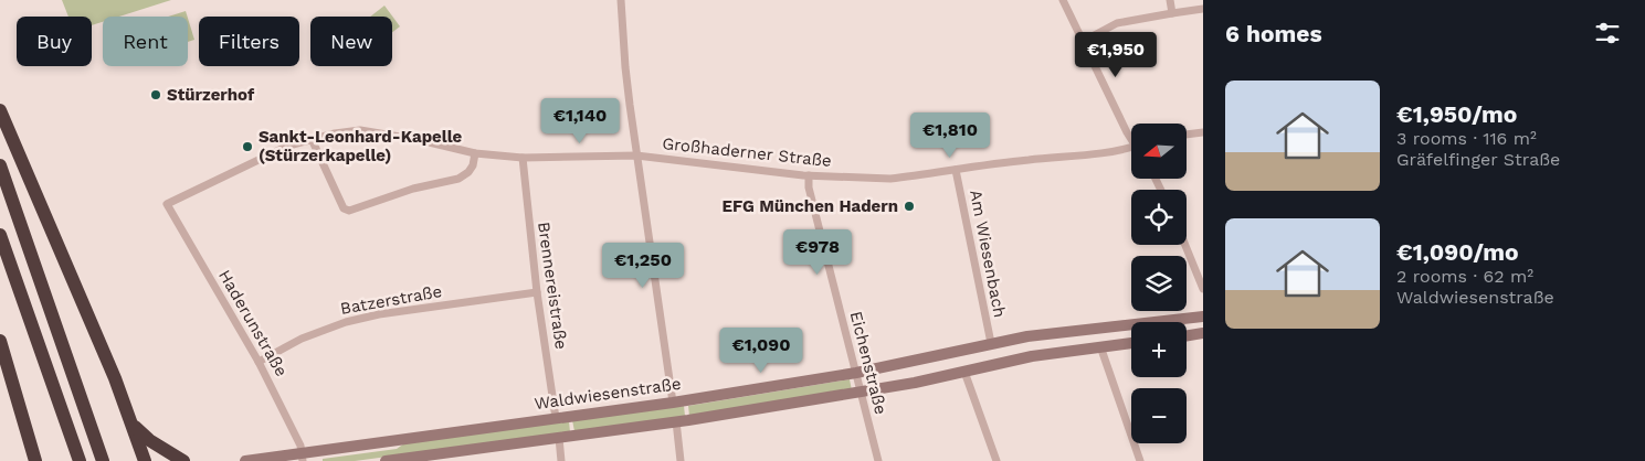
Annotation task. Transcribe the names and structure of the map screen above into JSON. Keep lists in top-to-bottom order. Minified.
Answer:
{"streets":{"main road":["Waldwiesenstraße"],"street":["Großhaderner Straße","Am Wiesenbach","Brennereistraße","Batzerstraße","Haderunstraße","Eichenstraße"]},"crossings":[["Großhaderner Straße","Am Wiesenbach"],["Großhaderner Straße","Brennereistraße"],["Großhaderner Straße","Haderunstraße"],["Großhaderner Straße","Eichenstraße"],["Am Wiesenbach","Waldwiesenstraße"],["Brennereistraße","Batzerstraße"],["Brennereistraße","Waldwiesenstraße"],["Batzerstraße","Haderunstraße"],["Haderunstraße","Waldwiesenstraße"],["Eichenstraße","Waldwiesenstraße"]],"places":["Stürzerhof","Sankt-Leonhard-Kapelle (Stürzerkapelle)","EFG München Hadern"],"north":"left","page":{"heading":"6 homes","chip":["Buy","Rent","Filters","New"],"price":["€1,950","€1,140","€1,810","€978","€1,250","€1,090"],"list":[{"name":"€1,950/mo","note":"3 rooms · 116 m² · Gräfelfinger Straße"},{"name":"€1,090/mo","note":"2 rooms · 62 m² · Waldwiesenstraße"}],"map_buttons":["+","−"]}}
